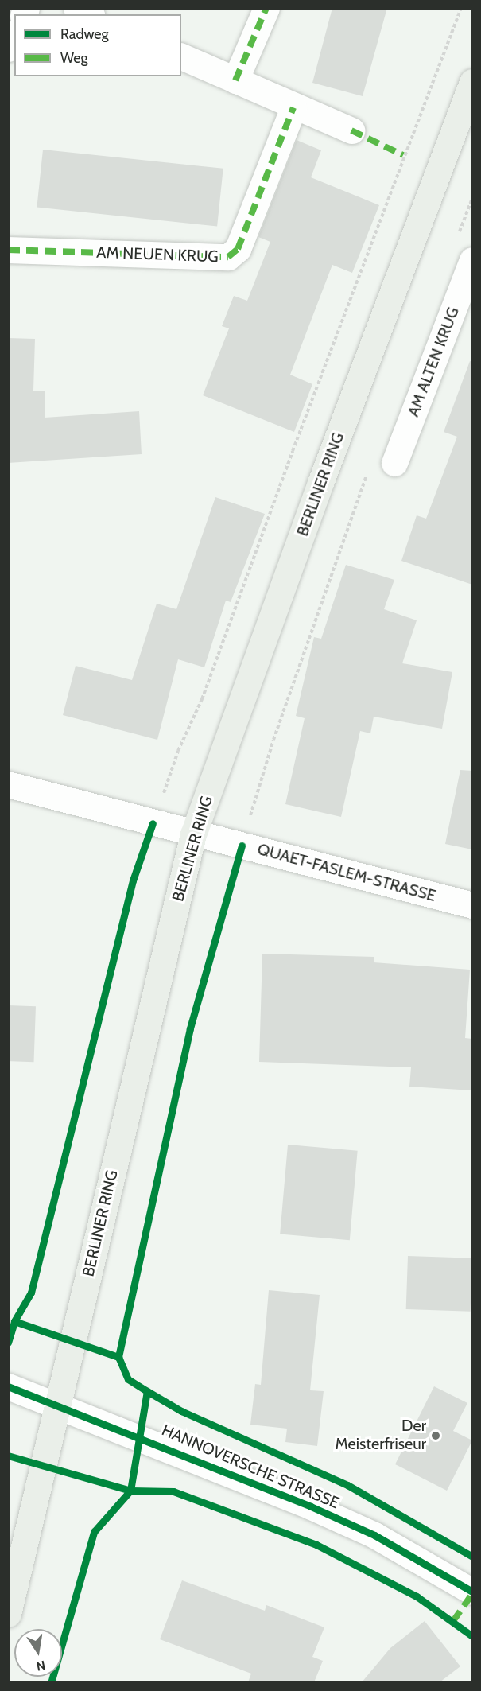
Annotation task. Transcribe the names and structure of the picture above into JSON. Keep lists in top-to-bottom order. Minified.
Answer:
{"streets":{"main road":["BERLINER RING"],"street":["AM NEUEN KRUG","AM ALTEN KRUG","QUAET-FASLEM-STRASSE","HANNOVERSCHE STRASSE"]},"crossings":[["BERLINER RING","QUAET-FASLEM-STRASSE"],["BERLINER RING","HANNOVERSCHE STRASSE"]],"places":["Der Meisterfriseur"],"legend":["Radweg","Weg"],"north":"bottom"}
